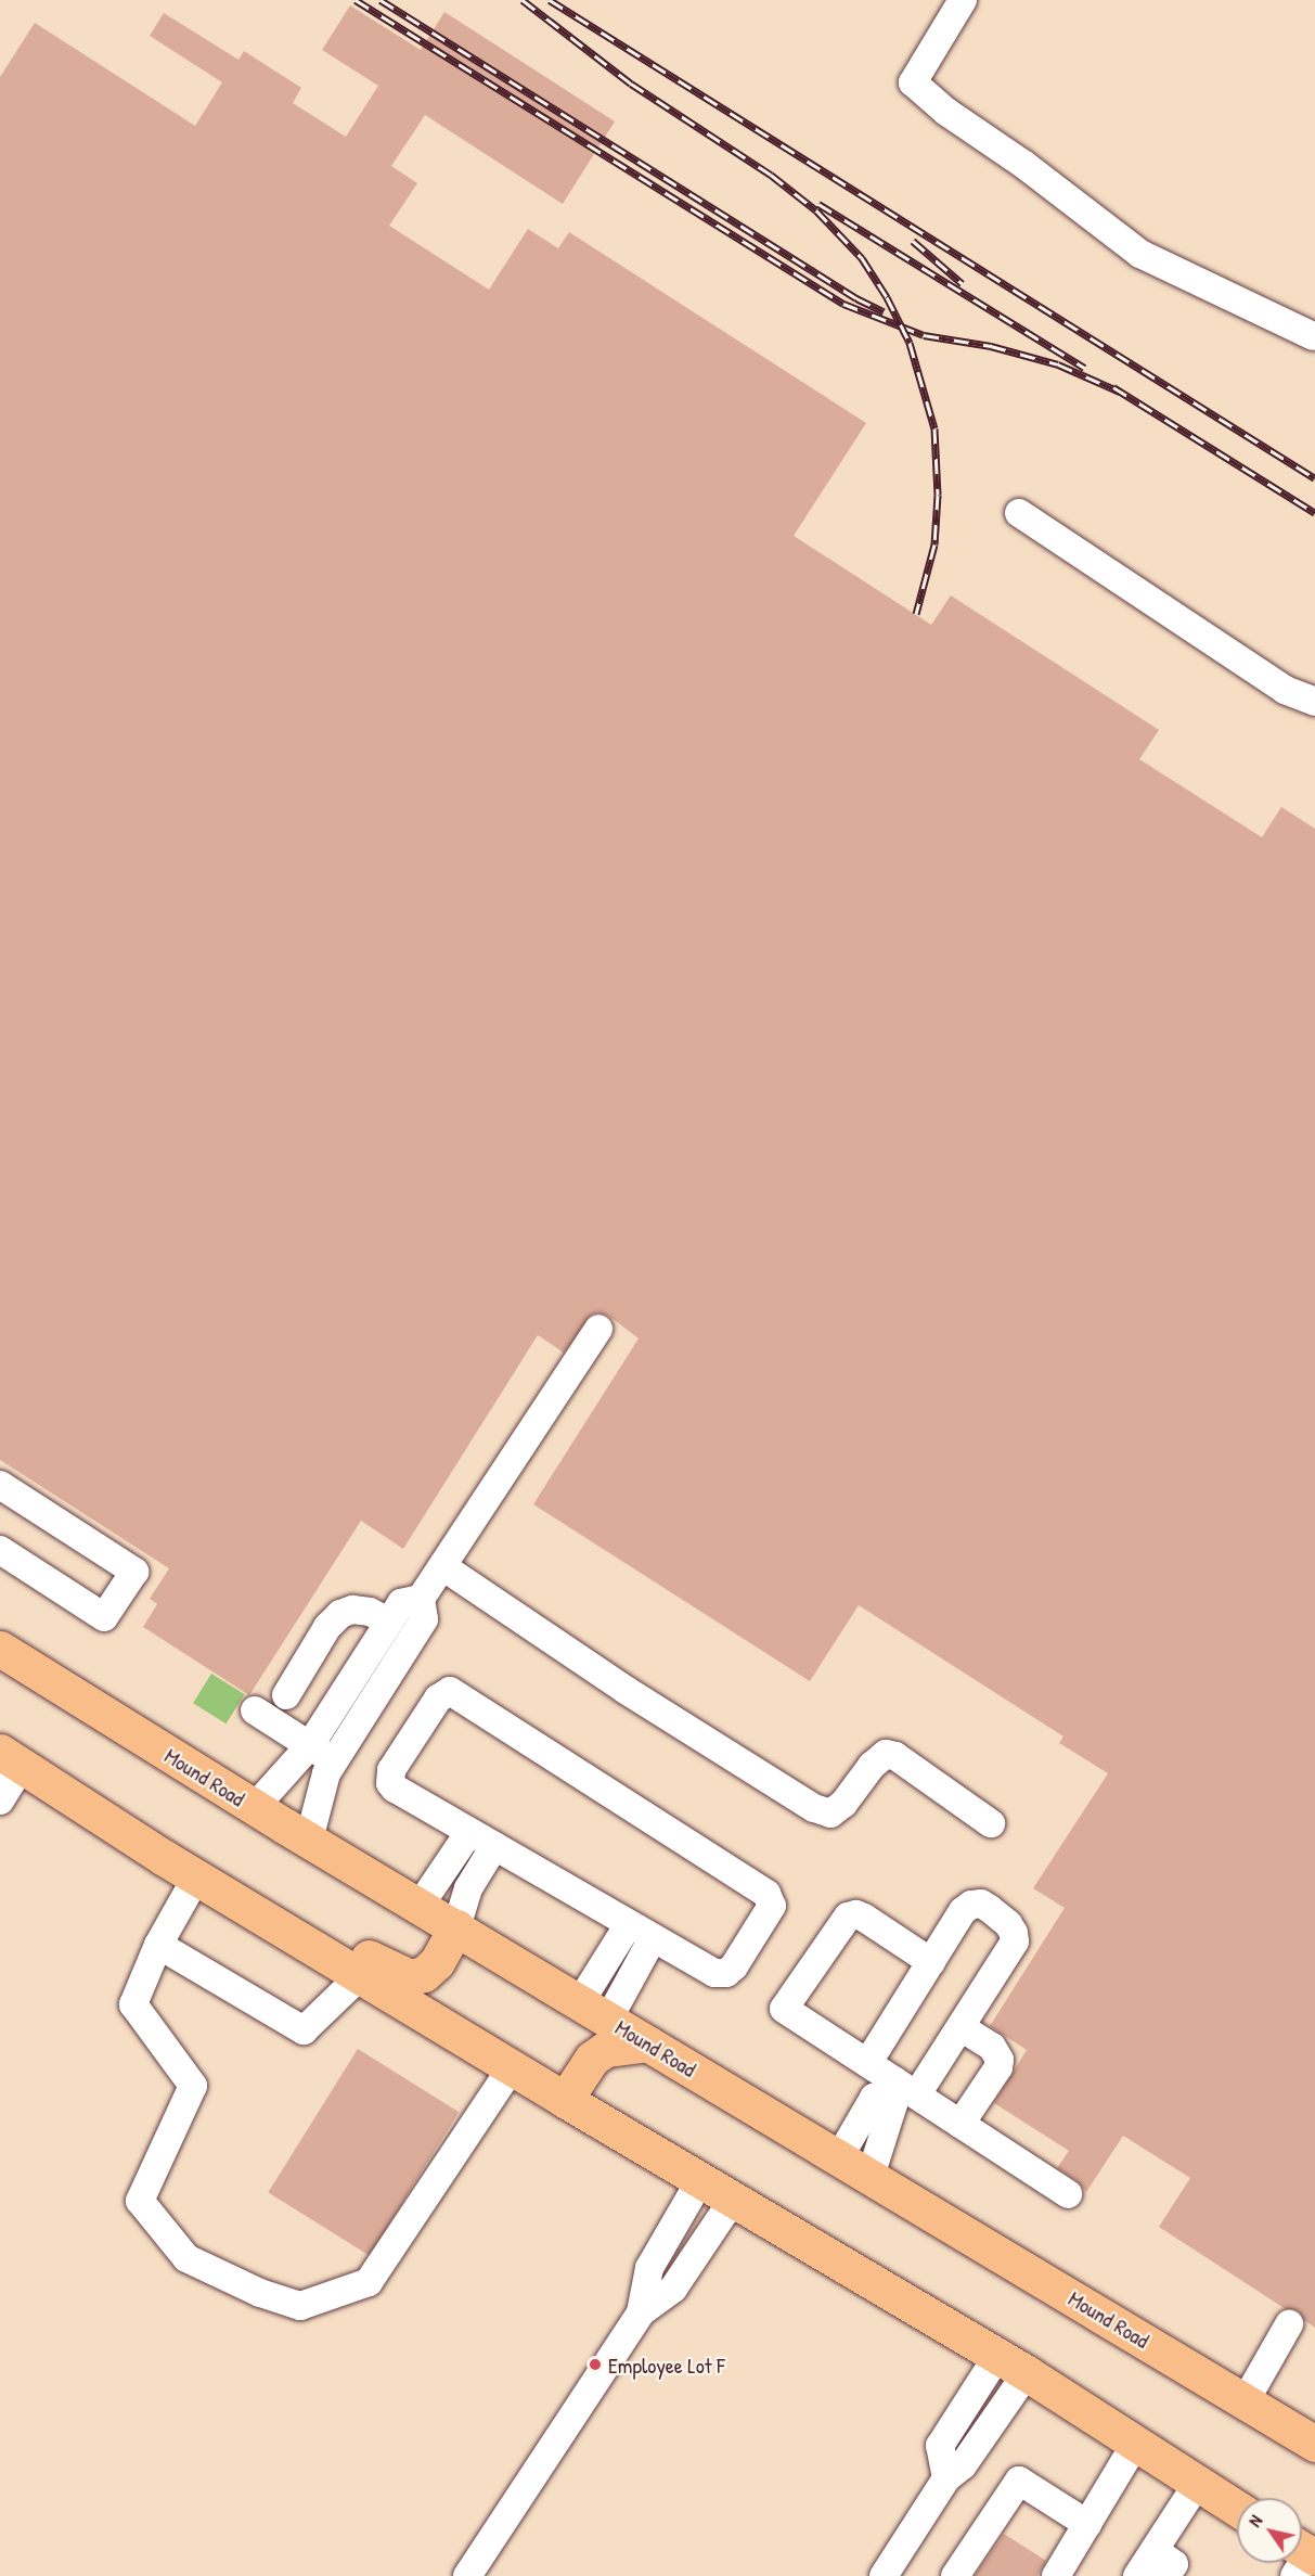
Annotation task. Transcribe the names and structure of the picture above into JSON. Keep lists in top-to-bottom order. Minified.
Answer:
{"streets":{"main road":["Mound Road"]},"places":["Employee Lot F"],"north":"top left"}
